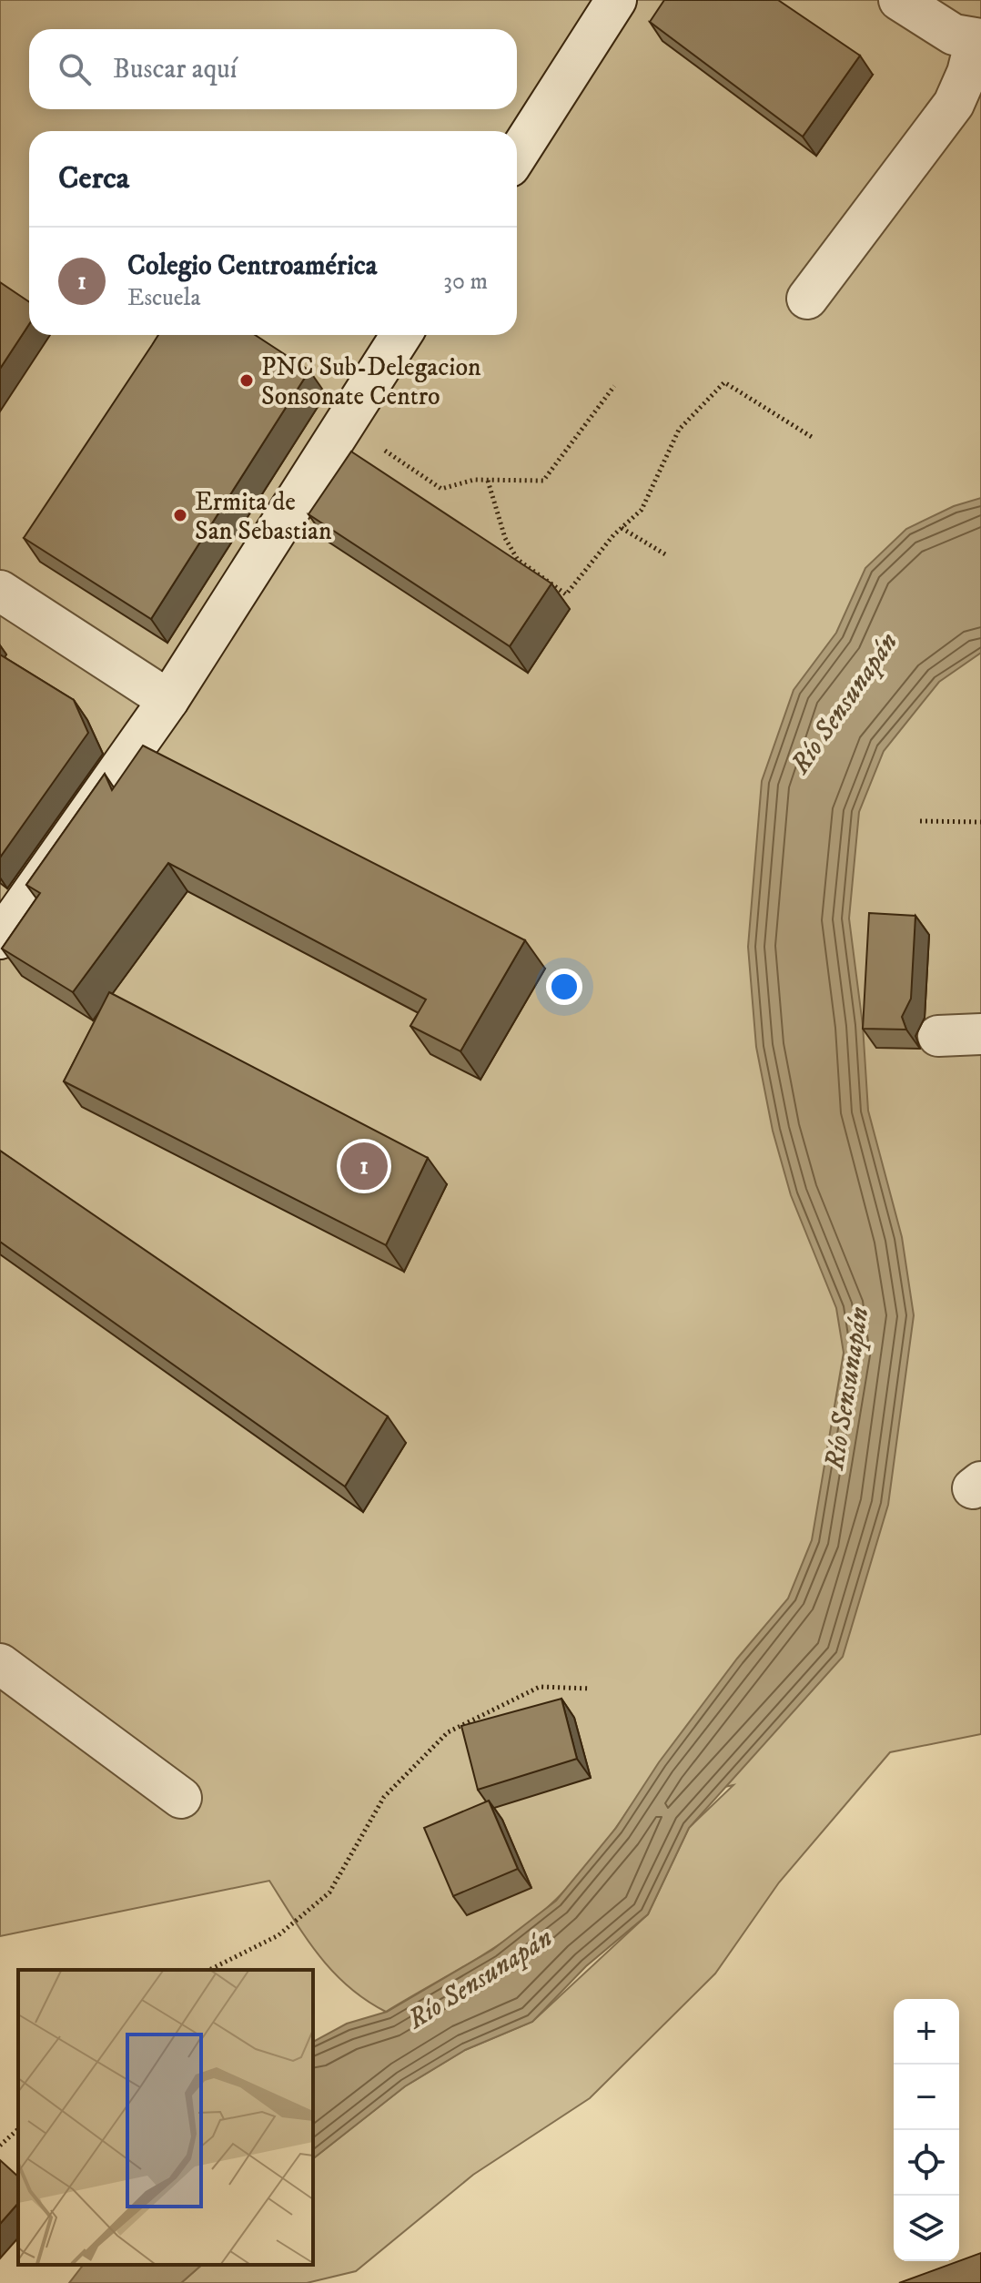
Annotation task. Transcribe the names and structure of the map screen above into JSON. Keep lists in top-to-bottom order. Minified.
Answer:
{"water":["Río Sensunapán"],"places":["PNC Sub-Delegacion Sonsonate Centro","Ermita de San Sebastian"],"page":{"search":"Buscar aquí","heading":"Cerca","list":[{"mark":"1","name":"Colegio Centroamérica","note":"Escuela","value":"30 m"}],"pins":"1","map_buttons":["+","−"]}}
